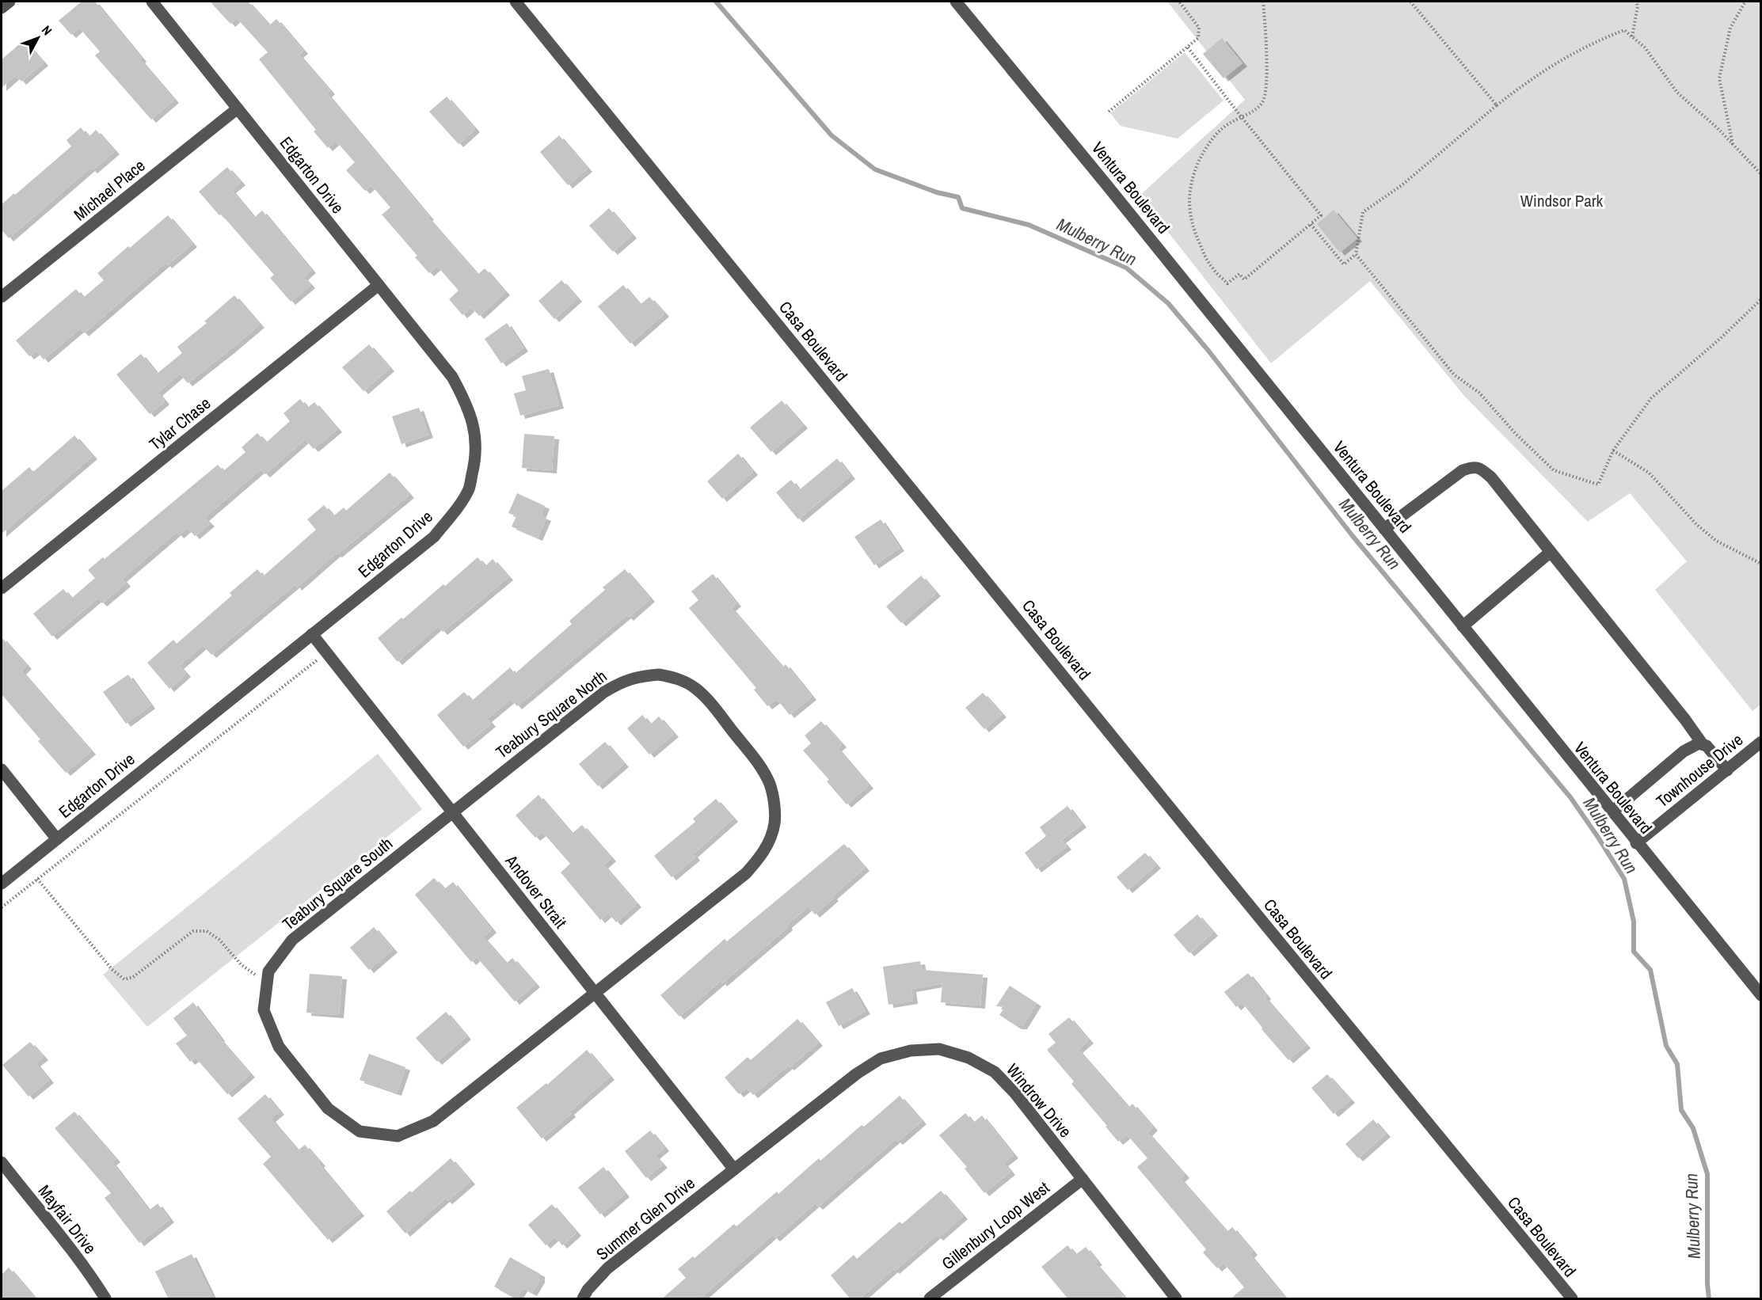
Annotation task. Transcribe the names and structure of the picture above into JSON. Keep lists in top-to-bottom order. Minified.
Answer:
{"streets":{"street":["Edgarton Drive","Ventura Boulevard","Michael Place","Casa Boulevard","Tylar Chase","Teabury Square North","Townhouse Drive","Teabury Square South","Andover Strait","Windrow Drive","Summer Glen Drive","Mayfair Drive","Gillenbury Loop West"]},"crossings":[["Edgarton Drive","Michael Place"],["Edgarton Drive","Tylar Chase"],["Edgarton Drive","Andover Strait"],["Ventura Boulevard","Townhouse Drive"],["Teabury Square North","Teabury Square South"],["Teabury Square North","Andover Strait"],["Teabury Square South","Andover Strait"],["Andover Strait","Windrow Drive"],["Andover Strait","Summer Glen Drive"],["Windrow Drive","Summer Glen Drive"],["Windrow Drive","Gillenbury Loop West"]],"water":["Mulberry Run"],"parks":["Windsor Park"],"north":"top right"}
